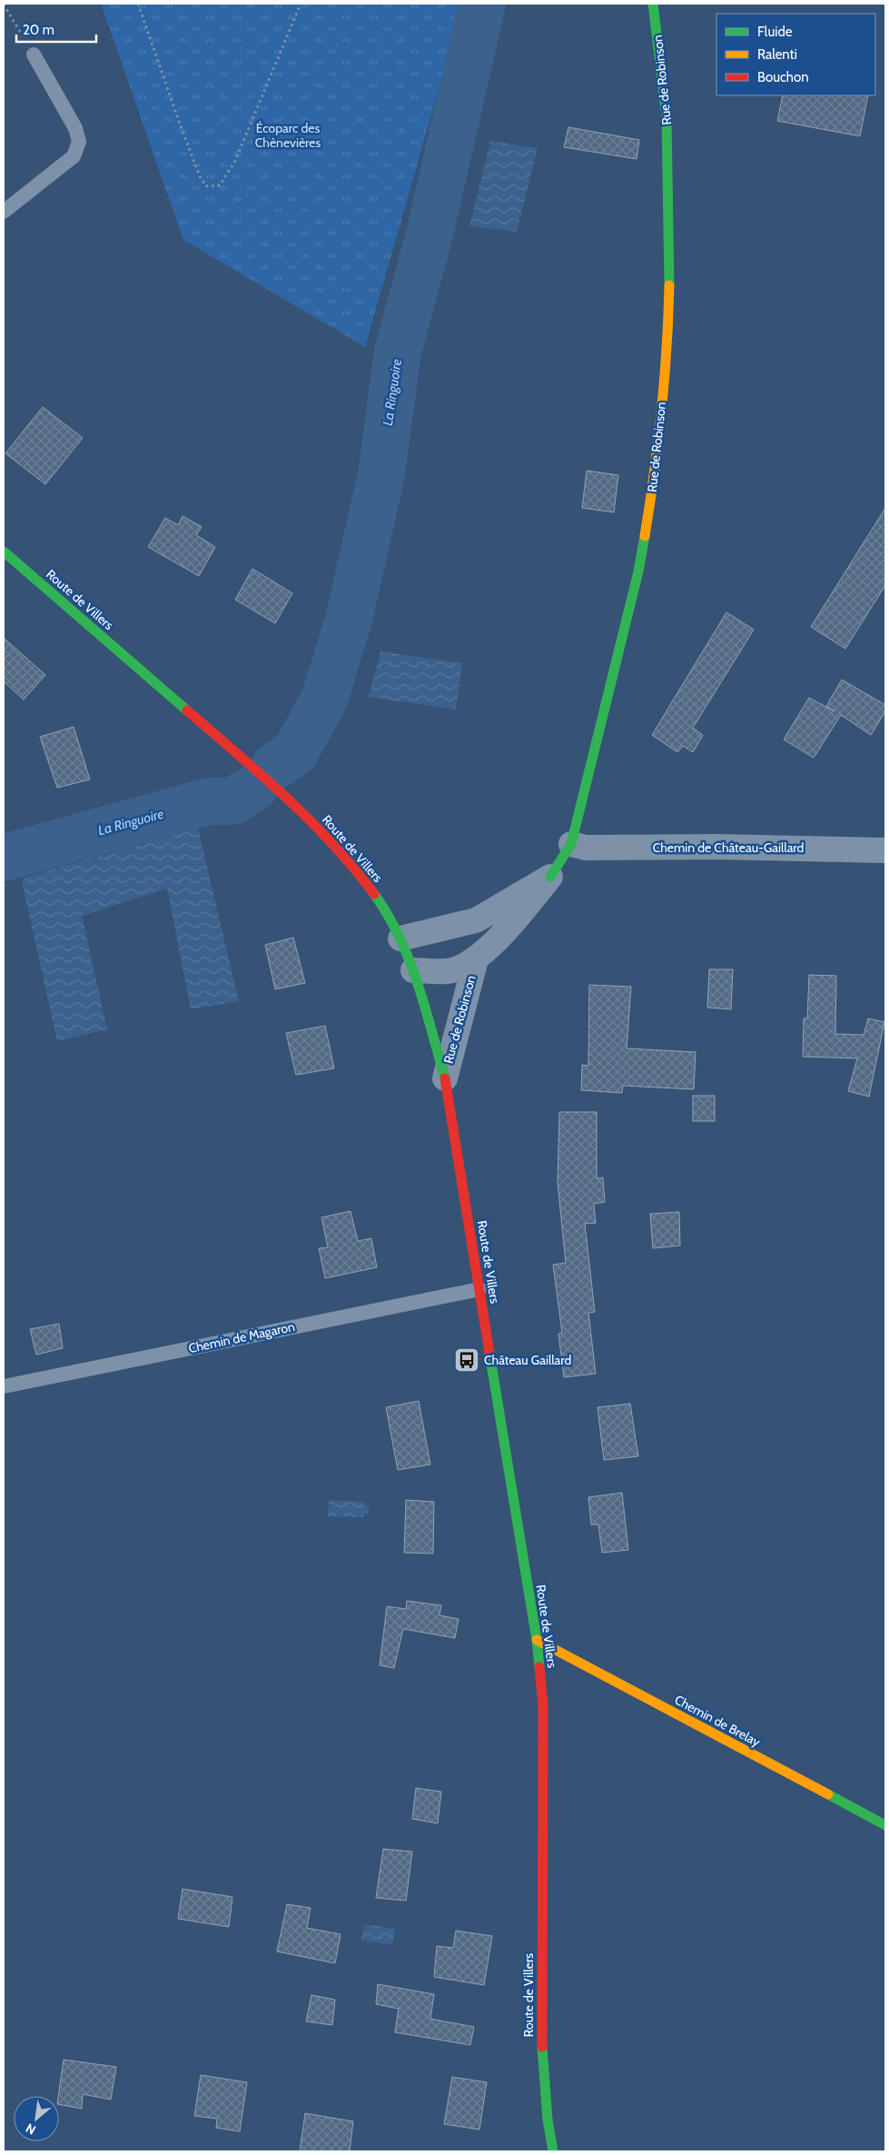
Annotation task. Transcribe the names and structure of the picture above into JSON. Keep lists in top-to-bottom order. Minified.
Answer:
{"streets":{"main road":["Rue de Robinson","Route de Villers","Chemin de Brelay"],"street":["Chemin de Château-Gaillard"],"lane":["Chemin de Magaron"]},"crossings":[["Rue de Robinson","Route de Villers"],["Rue de Robinson","Chemin de Château-Gaillard"],["Route de Villers","Chemin de Magaron"],["Route de Villers","Chemin de Brelay"]],"water":["La Ringuoire"],"parks":["Écoparc des Chènevières"],"places":{"bus stop":["Château Gaillard"]},"legend":["Fluide","Ralenti","Bouchon"],"scale_bar":"20 m","north":"bottom left"}
